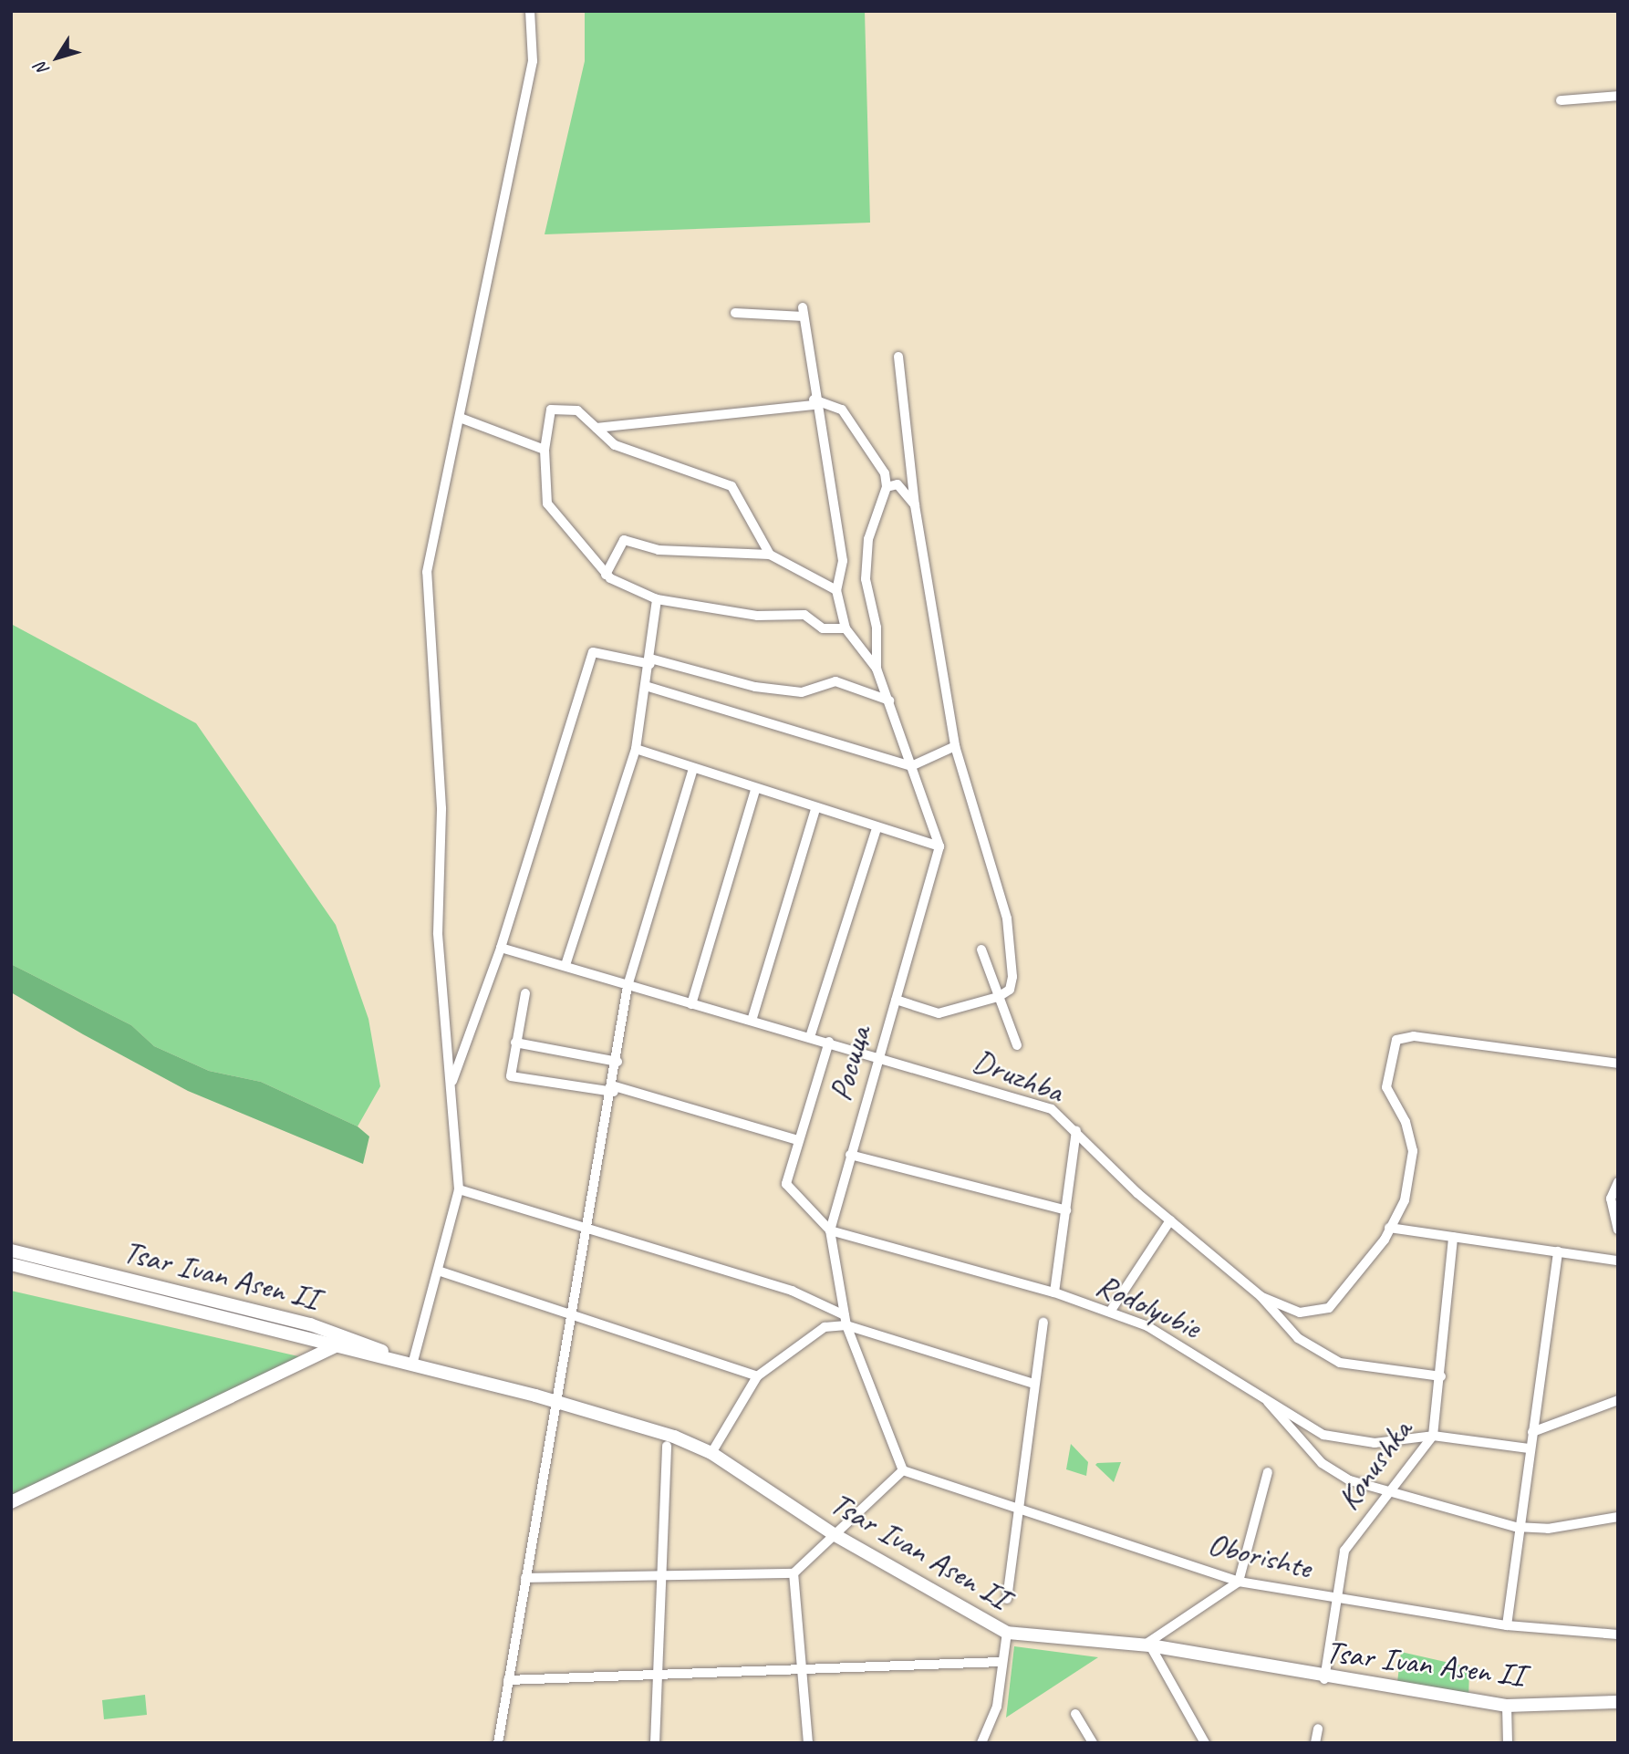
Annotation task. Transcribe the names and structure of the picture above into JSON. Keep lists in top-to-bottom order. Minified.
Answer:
{"streets":{"street":["Росица","Druzhba","Tsar Ivan Asen II","Rodolyubie","Konushka","Oborishte"]},"crossings":[["Росица","Druzhba"],["Росица","Rodolyubie"],["Росица","Oborishte"],["Druzhba","Konushka"],["Tsar Ivan Asen II","Konushka"],["Rodolyubie","Konushka"],["Konushka","Oborishte"]],"north":"bottom left"}
